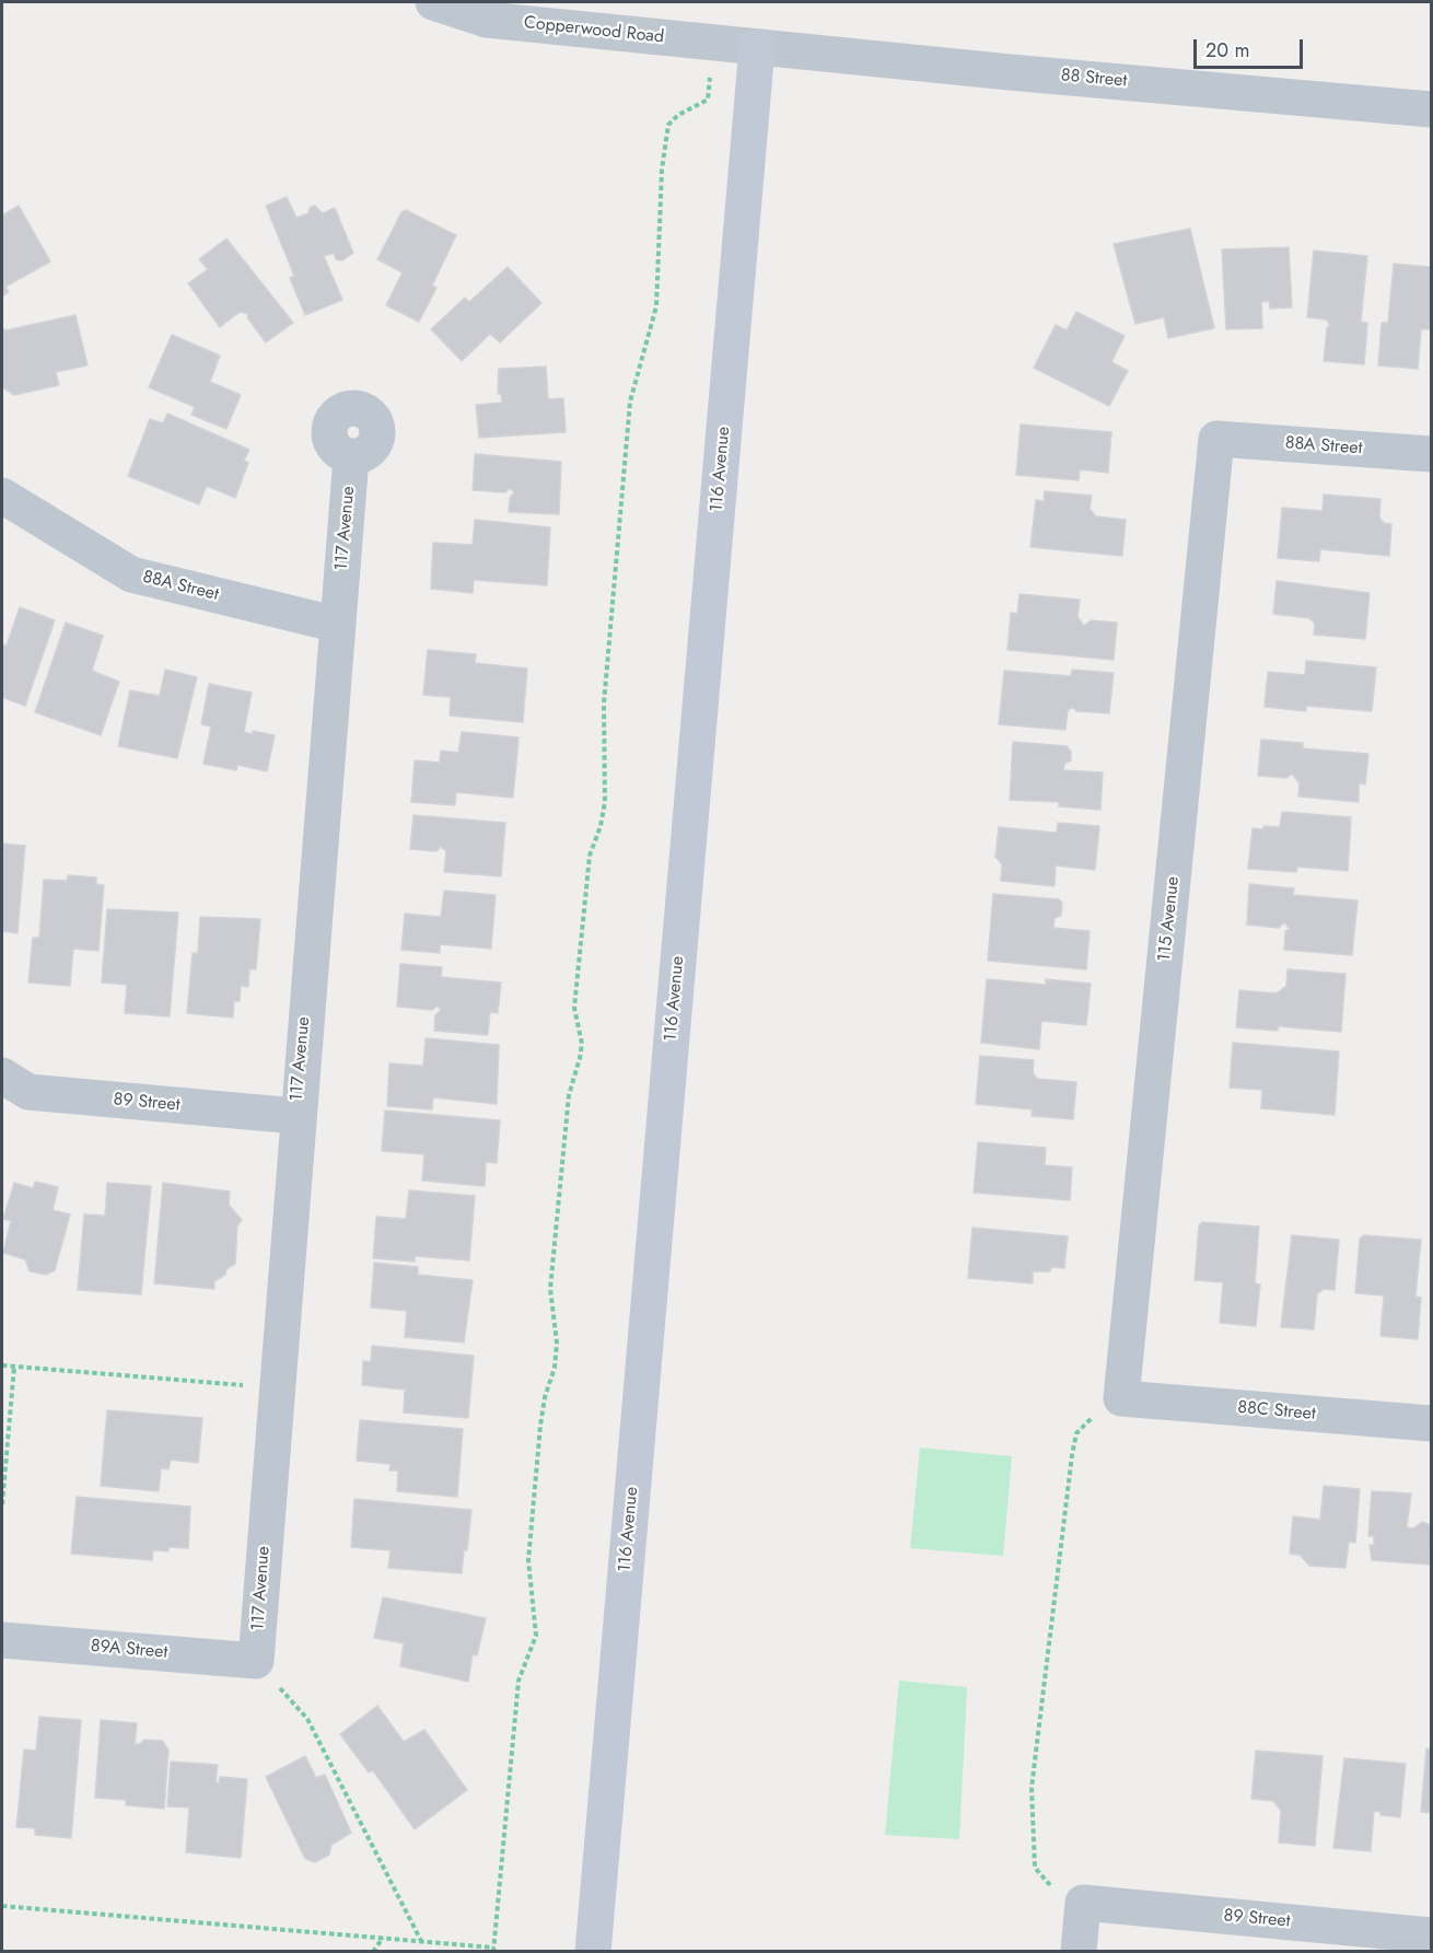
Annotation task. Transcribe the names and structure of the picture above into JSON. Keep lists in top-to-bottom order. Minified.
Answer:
{"streets":{"main road":["116 Avenue"],"street":["Copperwood Road","88 Street","88A Street","117 Avenue","115 Avenue","89 Street","88C Street","89A Street"]},"crossings":[["Copperwood Road","88 Street"],["Copperwood Road","116 Avenue"],["88 Street","116 Avenue"],["88A Street","117 Avenue"],["88A Street","115 Avenue"],["117 Avenue","89 Street"],["117 Avenue","89A Street"],["115 Avenue","88C Street"]],"scale_bar":"20 m"}
